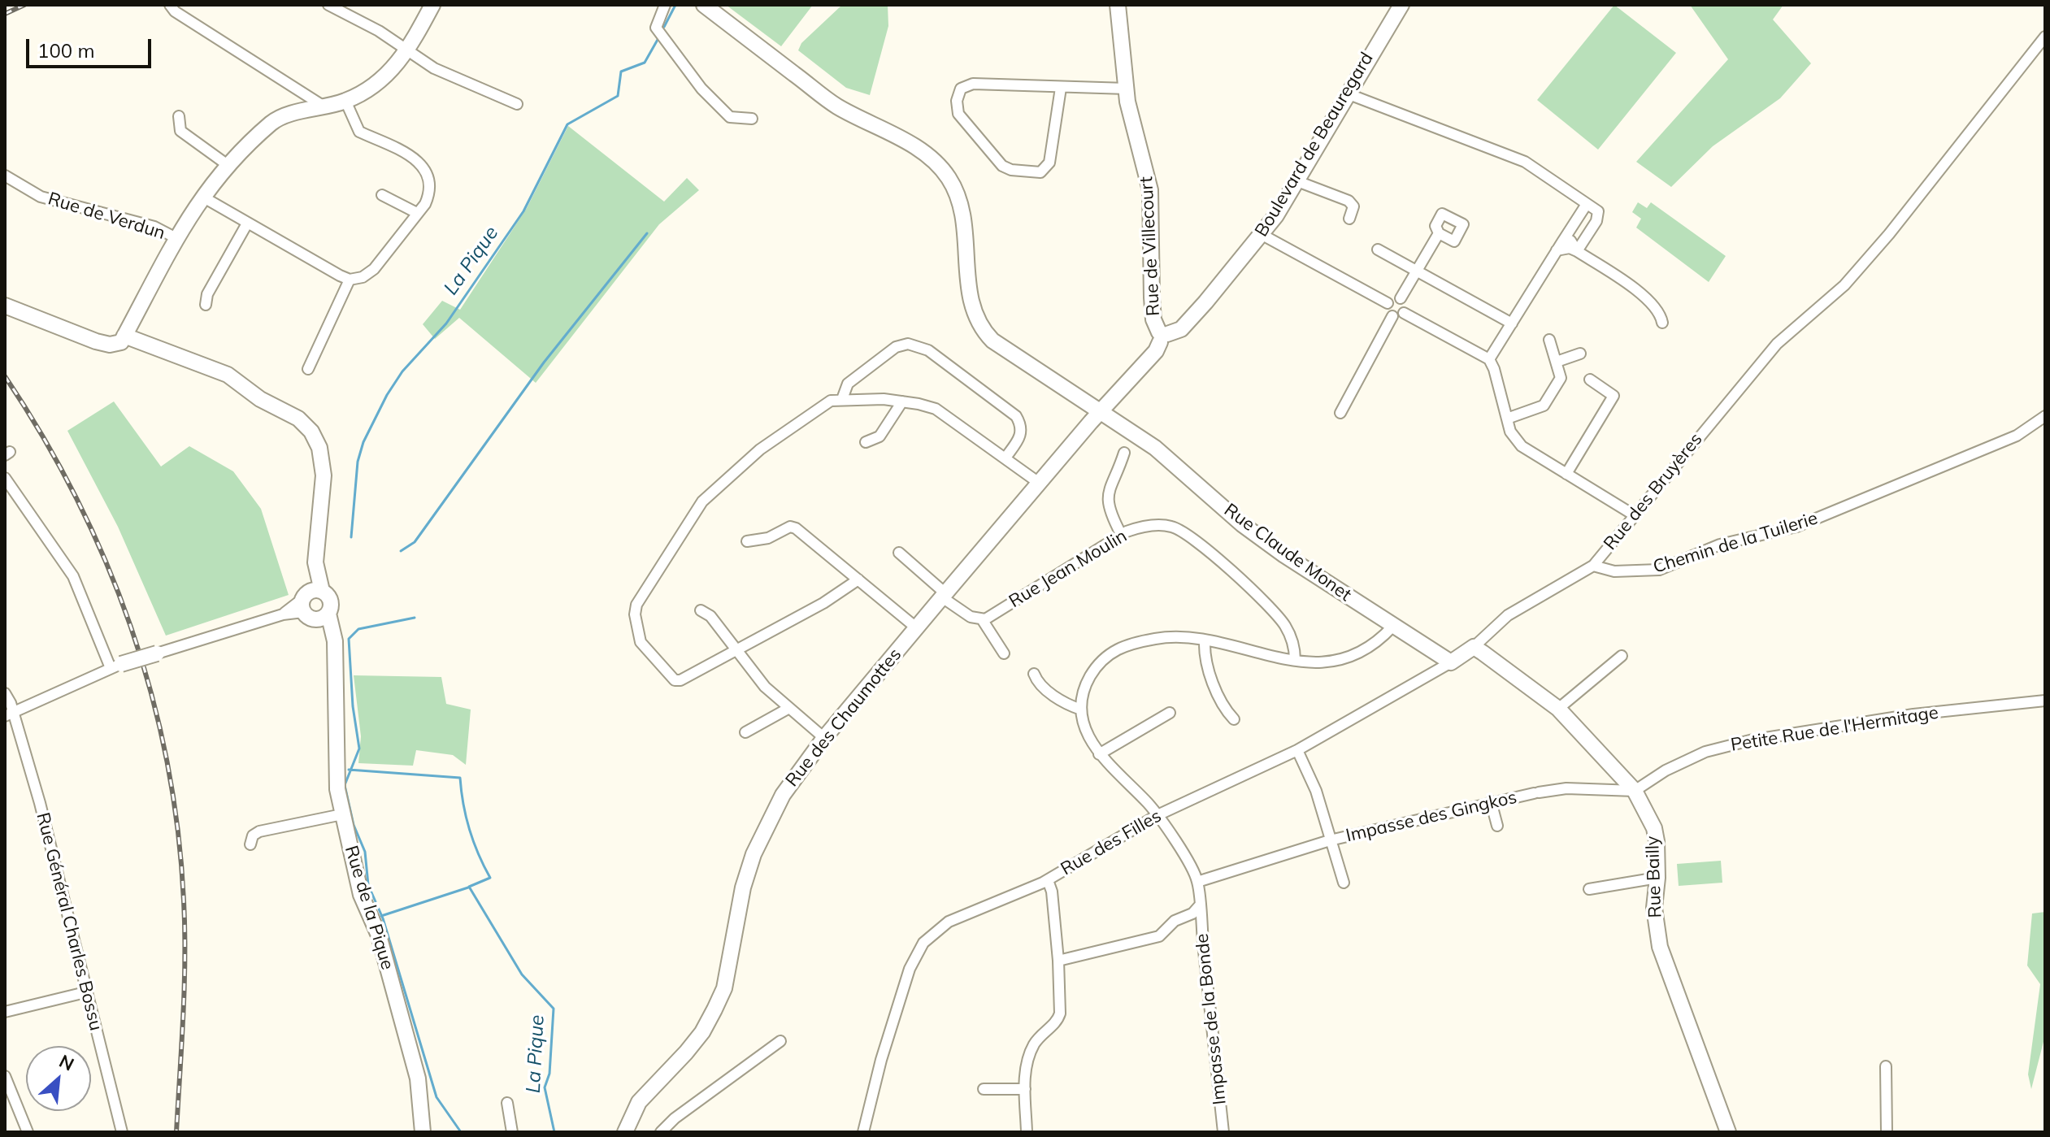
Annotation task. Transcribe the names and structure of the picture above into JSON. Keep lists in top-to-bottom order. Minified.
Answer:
{"streets":{"street":["Boulevard de Beauregard","Rue de Verdun","Rue de Villecourt","Rue des Bruyères","Chemin de la Tuilerie","Rue Claude Monet","Rue Jean Moulin","Rue des Chaumottes","Petite Rue de l'Hermitage","Impasse des Gingkos","Rue des Filles","Rue Bailly","Rue de la Pique","Rue Général Charles Bossu","Impasse de la Bonde"]},"crossings":[["Boulevard de Beauregard","Rue de Villecourt"],["Boulevard de Beauregard","Rue Claude Monet"],["Boulevard de Beauregard","Rue des Chaumottes"],["Rue des Bruyères","Chemin de la Tuilerie"],["Rue des Bruyères","Rue des Filles"],["Rue des Bruyères","Rue Bailly"],["Rue Claude Monet","Rue des Chaumottes"],["Rue Claude Monet","Rue des Filles"],["Petite Rue de l'Hermitage","Impasse des Gingkos"],["Petite Rue de l'Hermitage","Rue Bailly"],["Impasse des Gingkos","Rue Bailly"],["Impasse des Gingkos","Impasse de la Bonde"],["Rue des Filles","Rue Bailly"]],"water":["La Pique"],"scale_bar":"100 m","north":"top right"}
